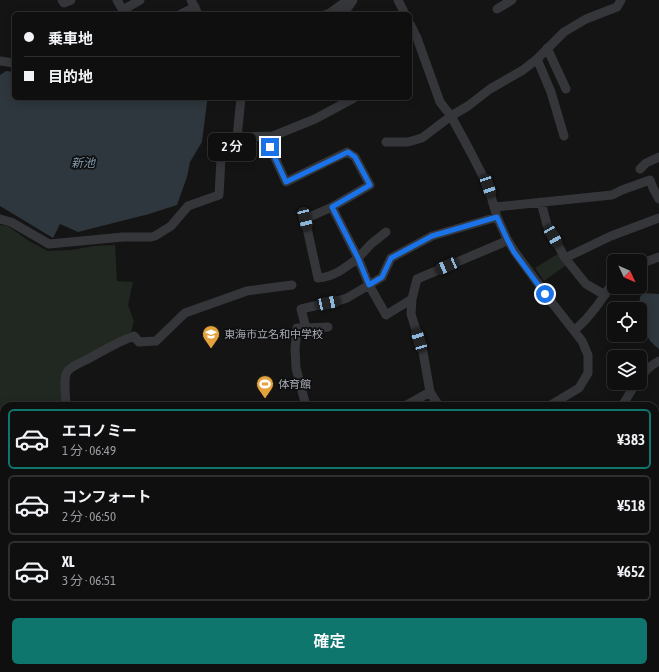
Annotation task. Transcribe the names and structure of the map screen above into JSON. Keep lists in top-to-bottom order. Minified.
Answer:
{"water":["新池"],"places":{"school or university":["東海市立名和中学校"],"sports":["体育館"]},"north":"bottom right","page":{"banner":["乗車地","目的地"],"bubble":"2 分","list":[{"name":"エコノミー","note":"1 分 · 06:49","value":"¥383"},{"name":"コンフォート","note":"2 分 · 06:50","value":"¥518"},{"name":"XL","note":"3 分 · 06:51","value":"¥652"}],"buttons":"確定"}}
